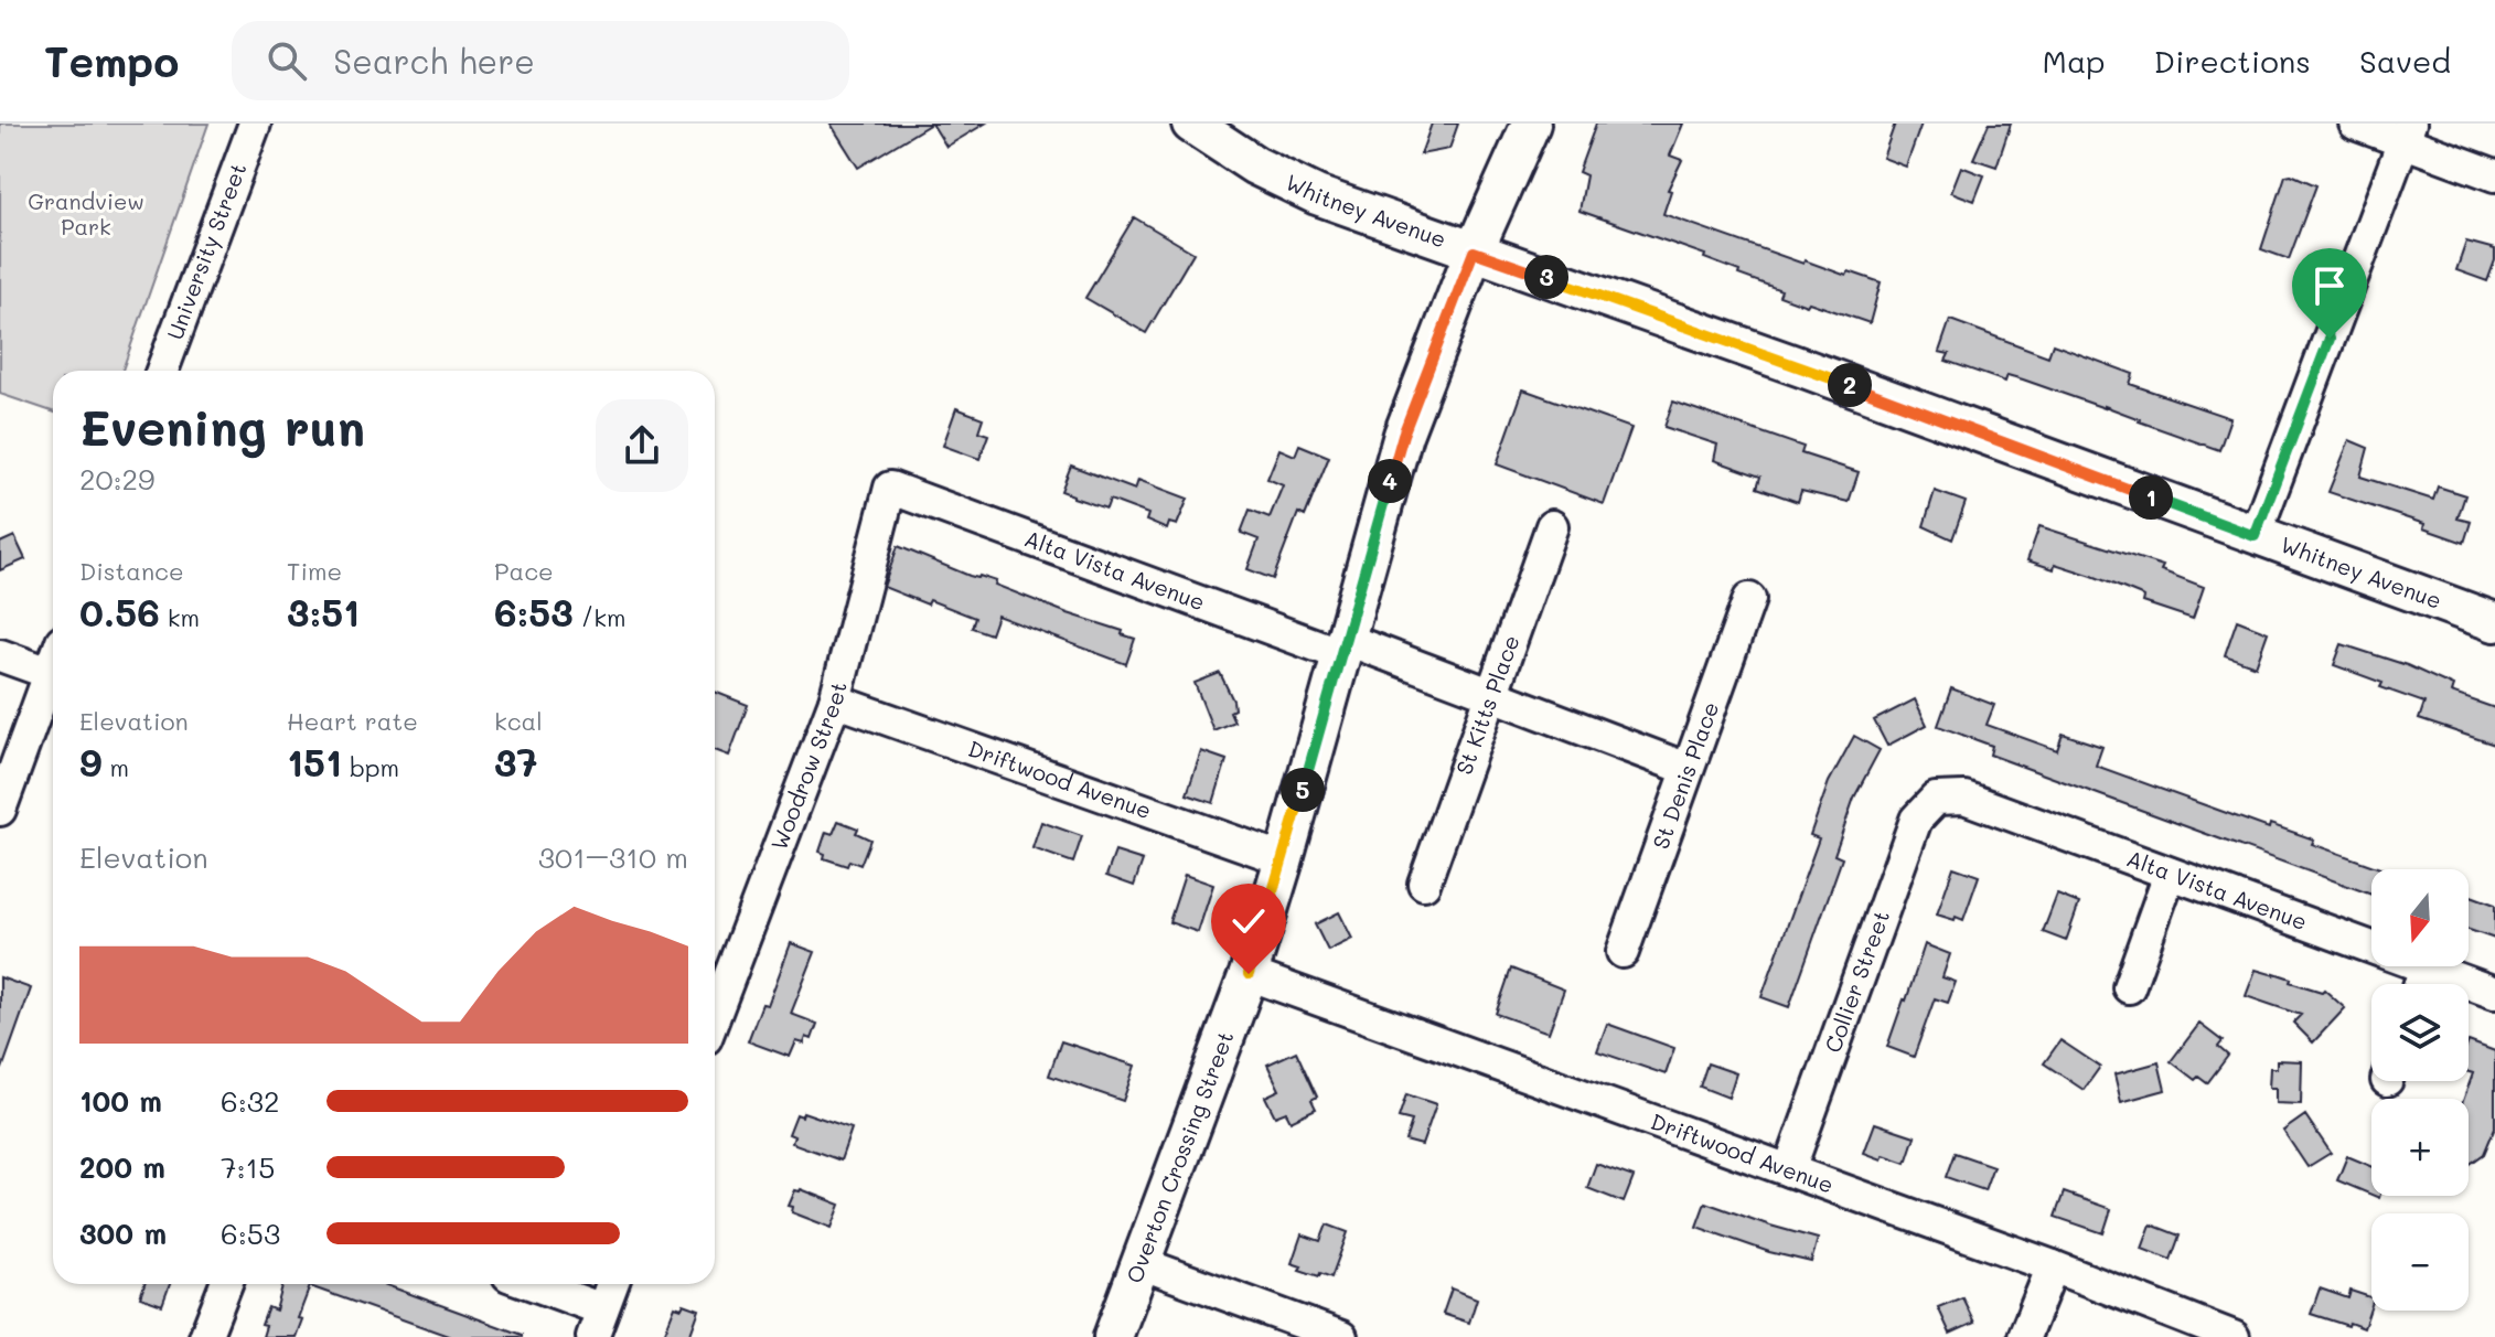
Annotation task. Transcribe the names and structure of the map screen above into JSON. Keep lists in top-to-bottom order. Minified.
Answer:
{"streets":{"main road":["Whitney Avenue","Overton Crossing Street"],"street":["University Street","Alta Vista Avenue","St Kitts Place","Woodrow Street","St Denis Place","Driftwood Avenue","Collier Street"]},"crossings":[["Whitney Avenue","Overton Crossing Street"],["Alta Vista Avenue","St Kitts Place"],["Alta Vista Avenue","Woodrow Street"],["Alta Vista Avenue","St Denis Place"],["Alta Vista Avenue","Collier Street"],["Alta Vista Avenue","Overton Crossing Street"],["Woodrow Street","Driftwood Avenue"],["Driftwood Avenue","Collier Street"],["Driftwood Avenue","Overton Crossing Street"]],"parks":["Grandview Park"],"north":"bottom","page":{"header":"Tempo","search":"Search here","nav":["Map","Directions","Saved"],"pins":["3","2","4","1","5"],"heading":["Evening run","20:29"],"stats":[["Distance","0.56 km"],["Time","3:51"],["Pace","6:53 /km"],["Elevation","9 m"],["Heart rate","151 bpm"],["kcal","37"]],"chart":["Elevation","301–310 m"],"map_buttons":["+","−"],"list":[{"name":"100 m","note":"6:32"},{"name":"200 m","note":"7:15"},{"name":"300 m","note":"6:53"}]}}
